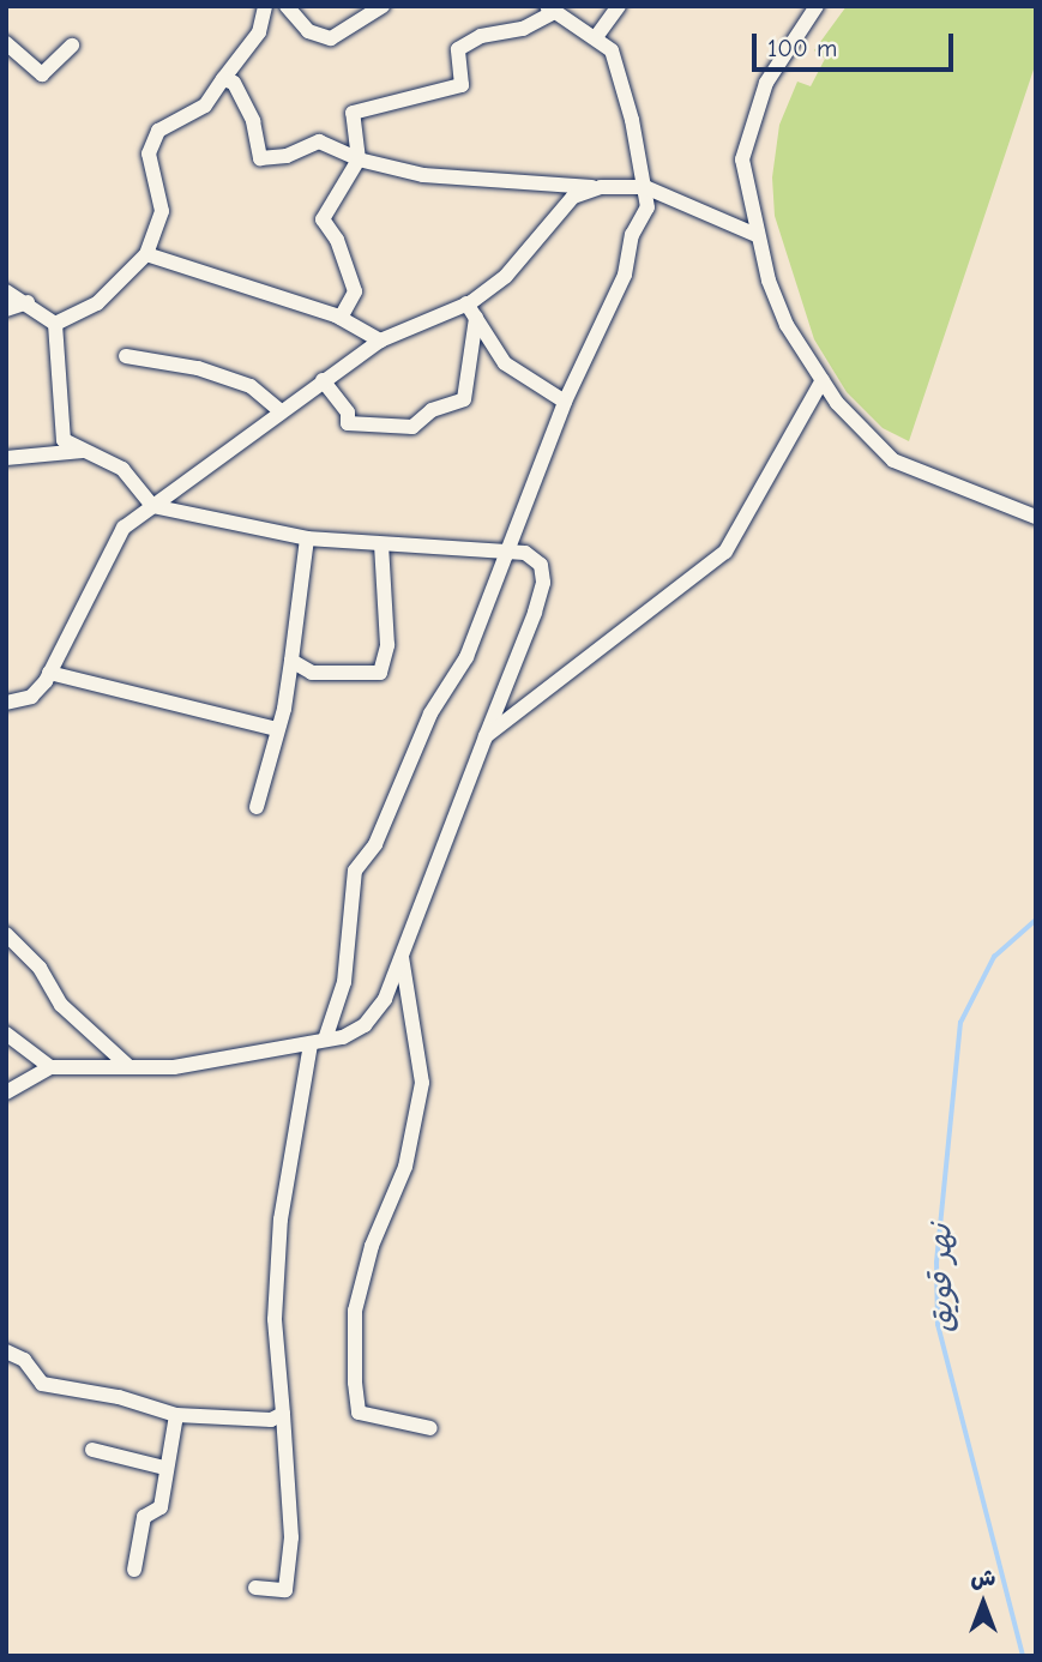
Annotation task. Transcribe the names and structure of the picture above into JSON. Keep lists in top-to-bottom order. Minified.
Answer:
{"water":["نهر قويق"],"scale_bar":"100 m","north":"top"}
